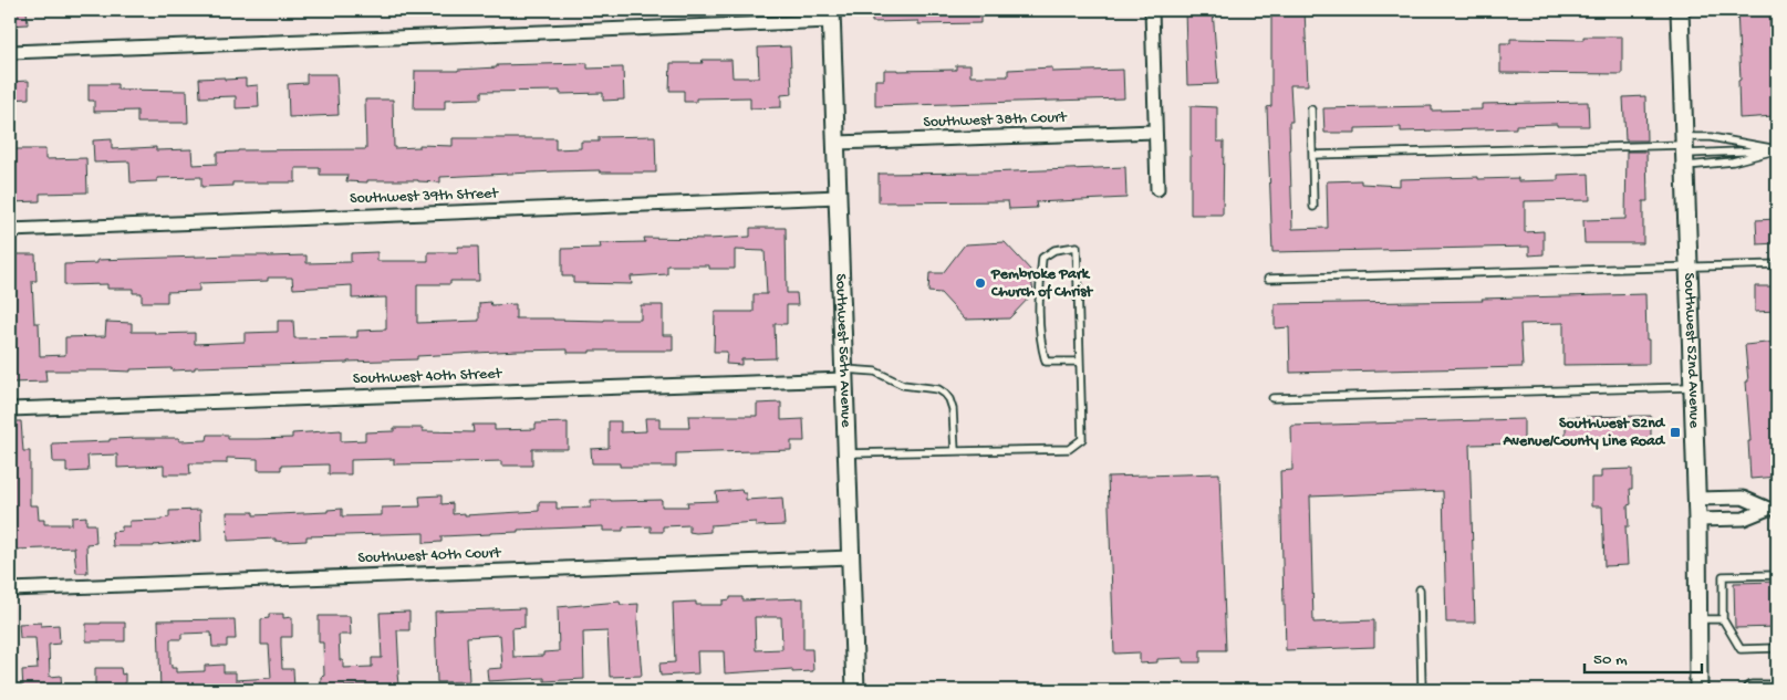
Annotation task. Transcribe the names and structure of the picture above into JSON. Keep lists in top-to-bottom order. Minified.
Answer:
{"streets":{"street":["Southwest 38th Court","Southwest 39th Street","Southwest 56th Avenue","Southwest 52nd Avenue","Southwest 40th Street","Southwest 40th Court"]},"crossings":[["Southwest 38th Court","Southwest 56th Avenue"],["Southwest 39th Street","Southwest 56th Avenue"],["Southwest 56th Avenue","Southwest 40th Street"],["Southwest 56th Avenue","Southwest 40th Court"]],"places":{"other":["Pembroke Park Church of Christ"],"transit":["Southwest 52nd Avenue/County Line Road"]},"scale_bar":"50 m"}
